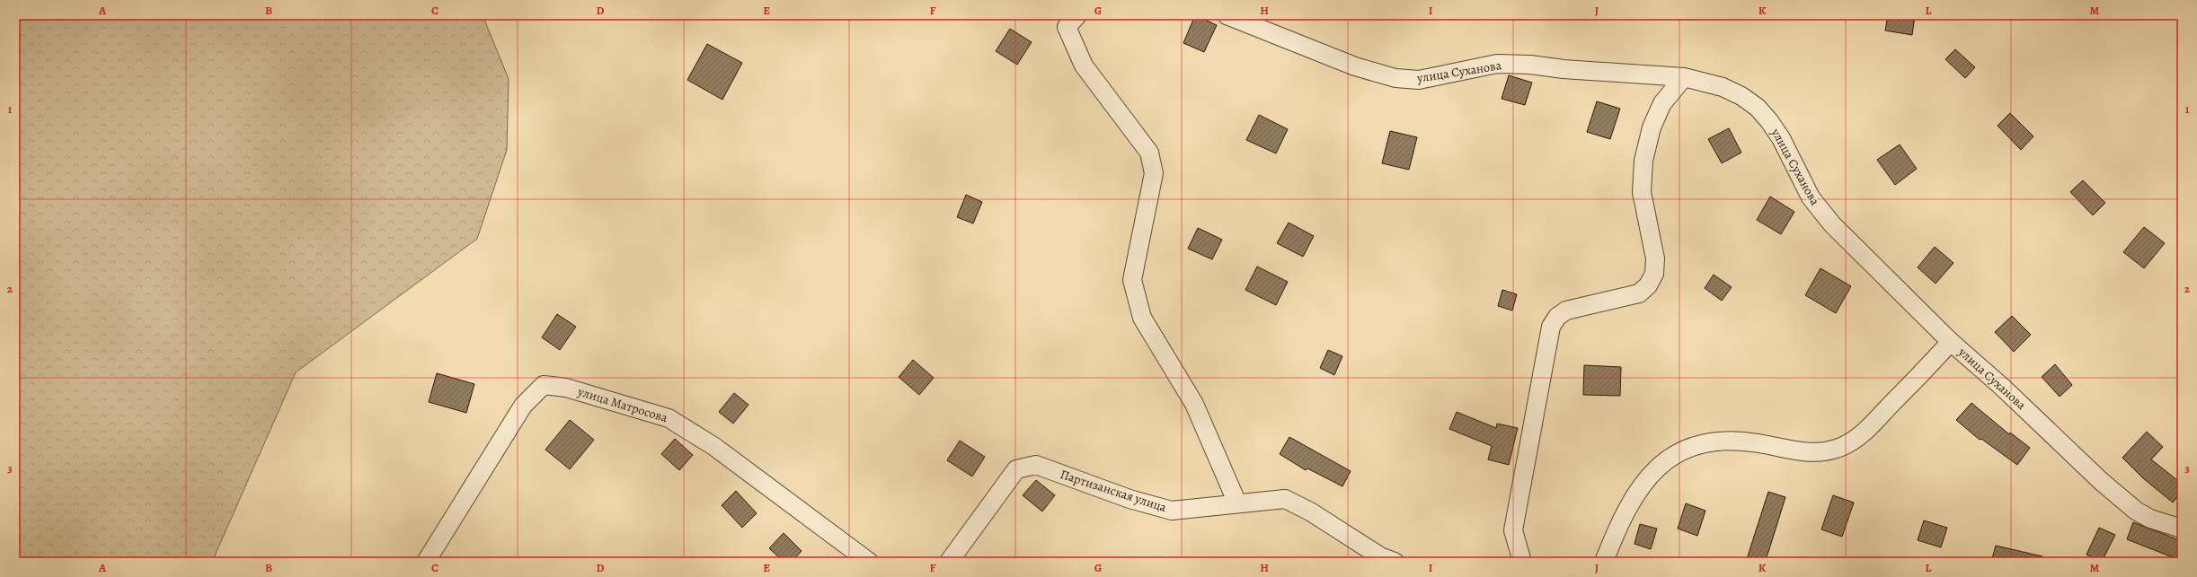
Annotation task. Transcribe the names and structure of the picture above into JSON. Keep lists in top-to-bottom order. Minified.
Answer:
{"streets":{"street":["улица Суханова","улица Матросова","Партизанская улица"]},"grid":{"columns":["A","B","C","D","E","F","G","H","I","J","K","L","M"],"rows":["1","2","3"]}}
